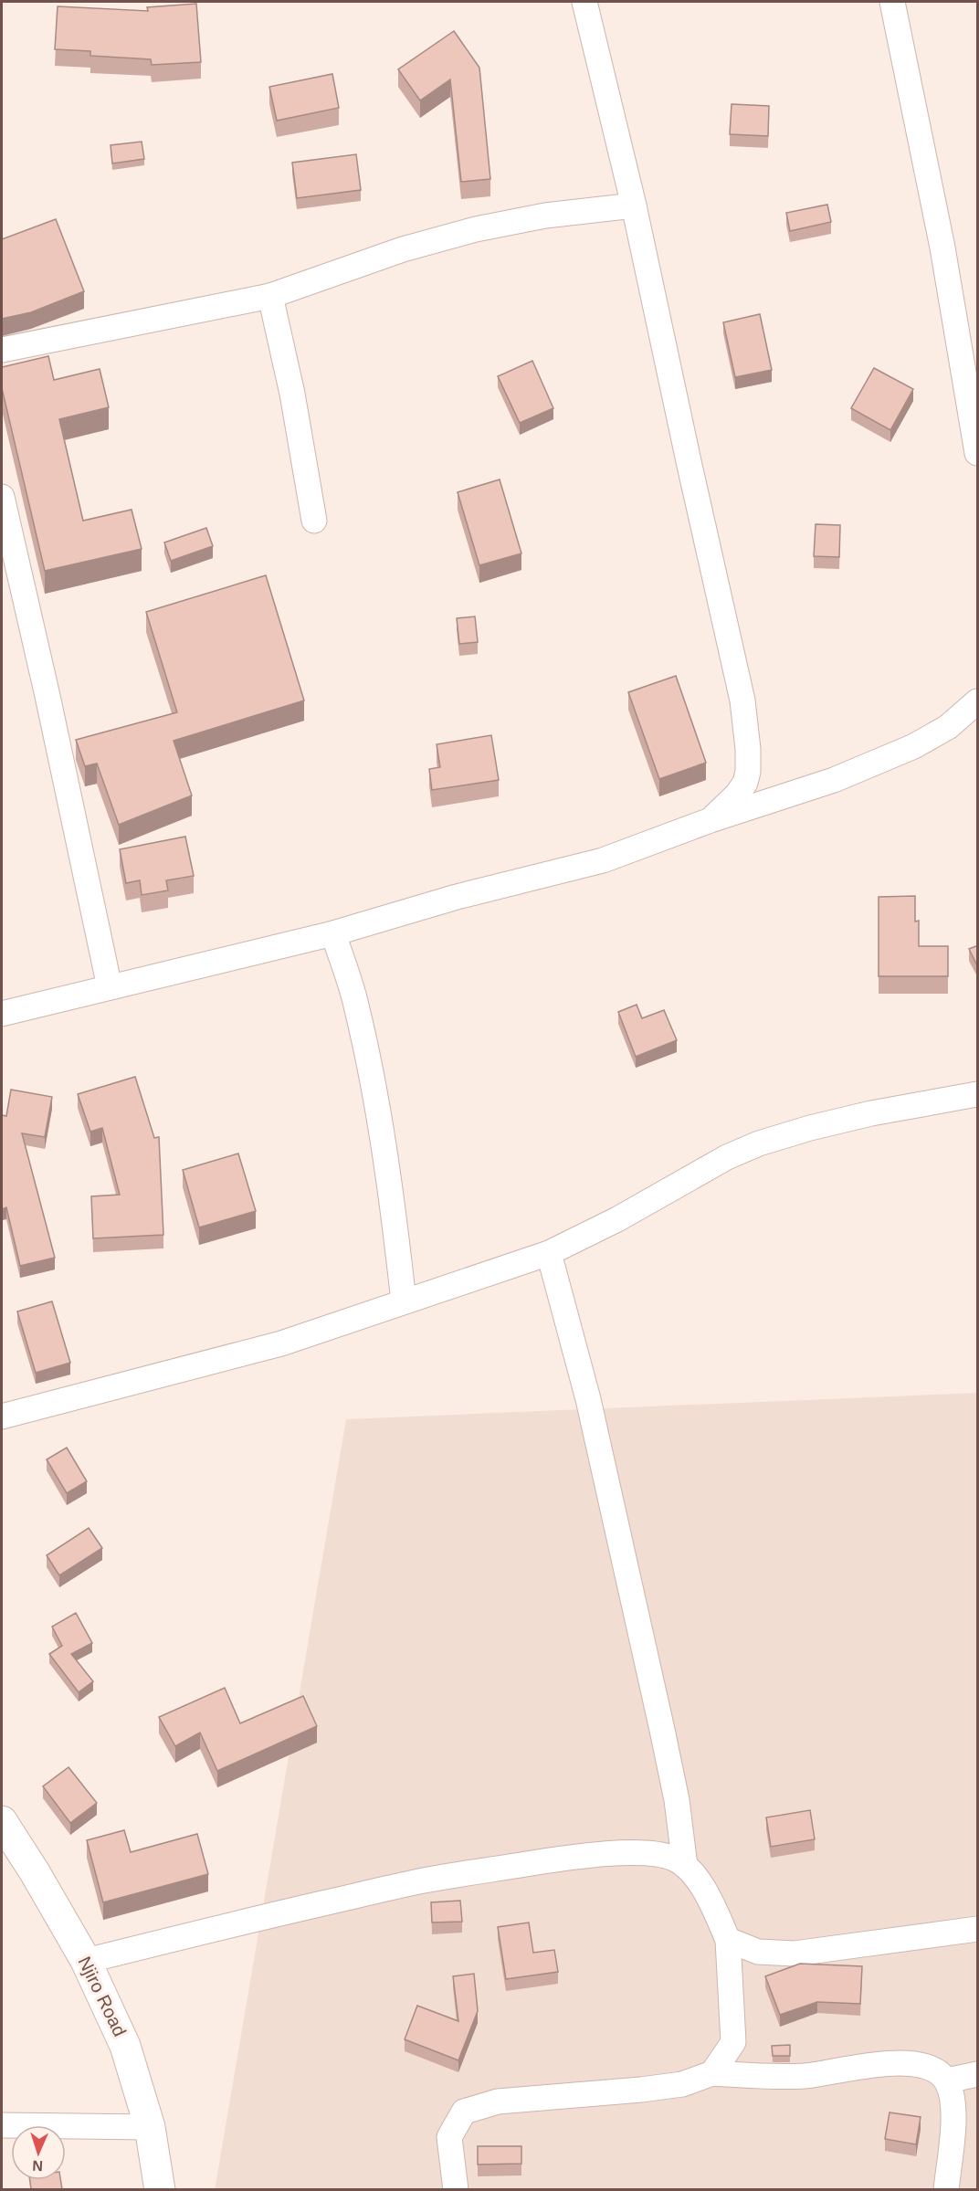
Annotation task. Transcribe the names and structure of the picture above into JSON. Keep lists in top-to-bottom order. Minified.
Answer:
{"streets":{"street":["Njiro Road"]},"north":"bottom"}
